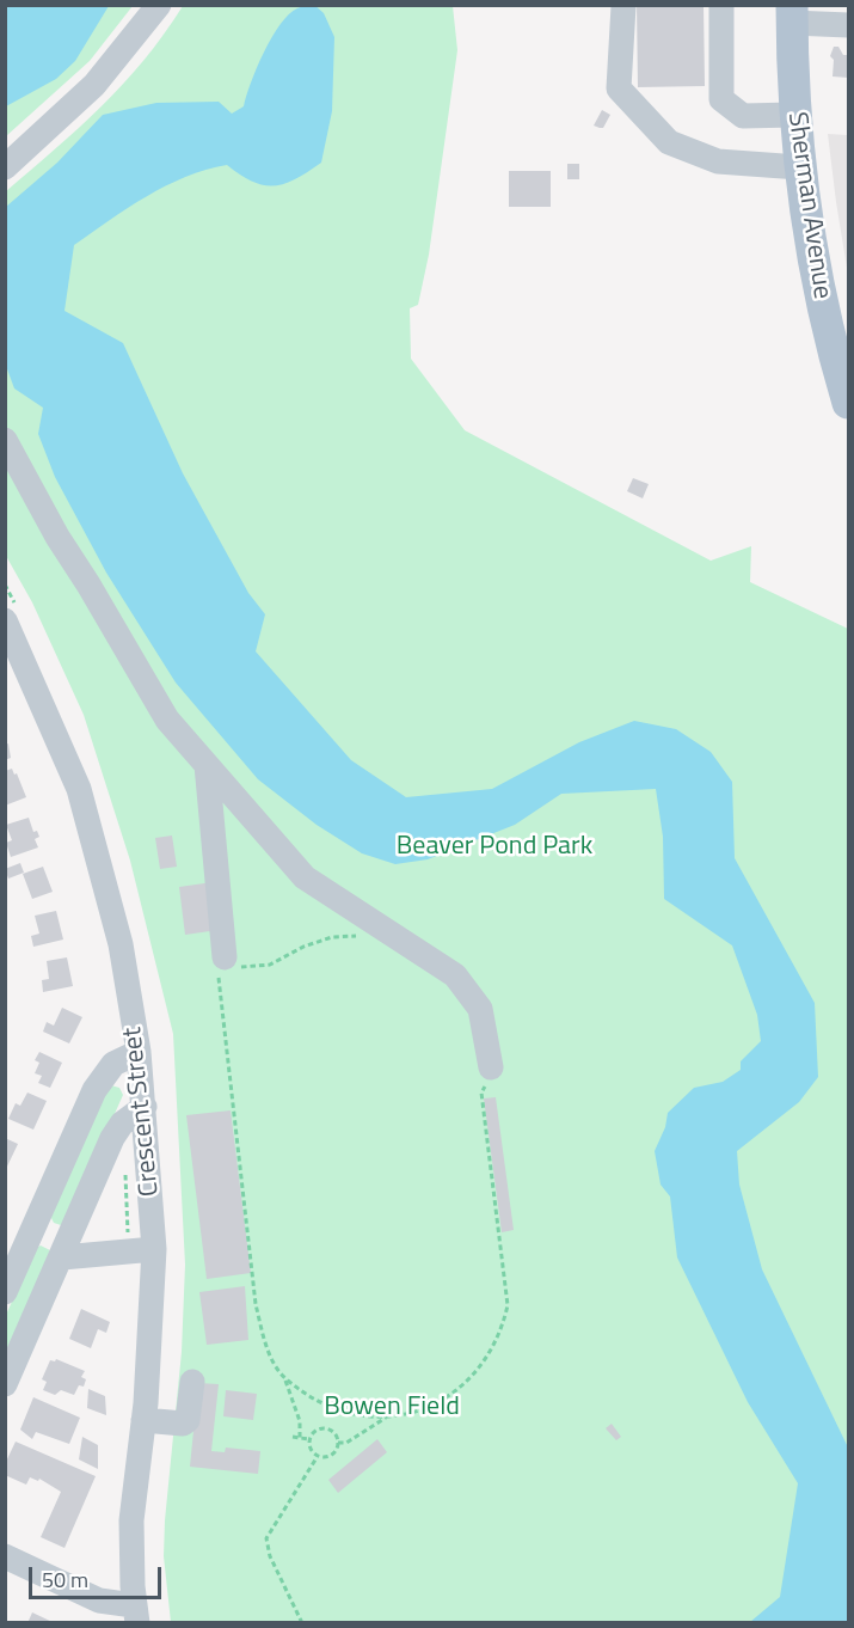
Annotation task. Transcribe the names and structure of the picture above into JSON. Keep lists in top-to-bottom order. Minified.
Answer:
{"streets":{"main road":["Sherman Avenue"],"street":["Crescent Street"]},"parks":["Beaver Pond Park","Bowen Field"],"scale_bar":"50 m"}
